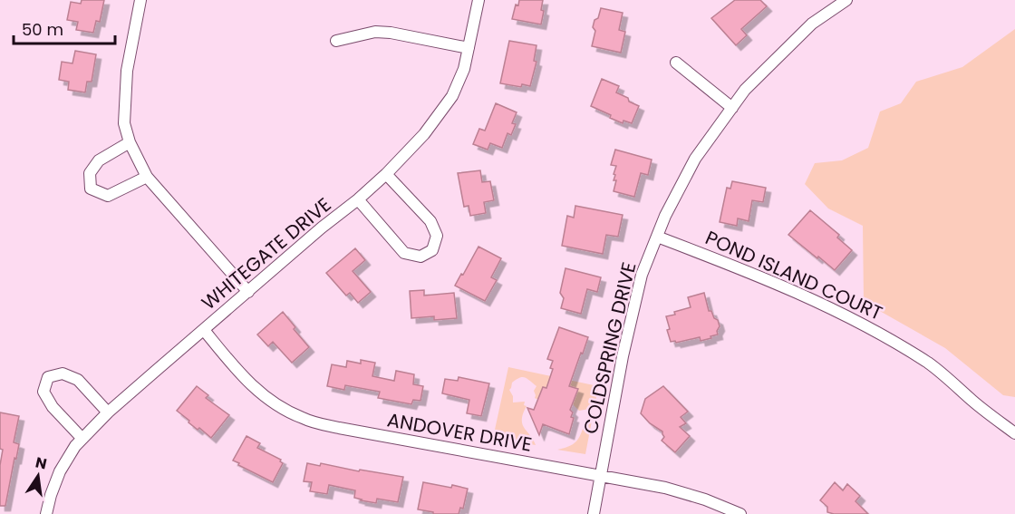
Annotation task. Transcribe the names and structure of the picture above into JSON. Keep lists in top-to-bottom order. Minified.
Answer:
{"streets":{"street":["WHITEGATE DRIVE","POND ISLAND COURT","COLDSPRING DRIVE","ANDOVER DRIVE"]},"crossings":[["WHITEGATE DRIVE","ANDOVER DRIVE"],["POND ISLAND COURT","COLDSPRING DRIVE"],["COLDSPRING DRIVE","ANDOVER DRIVE"]],"scale_bar":"50 m","north":"top"}
